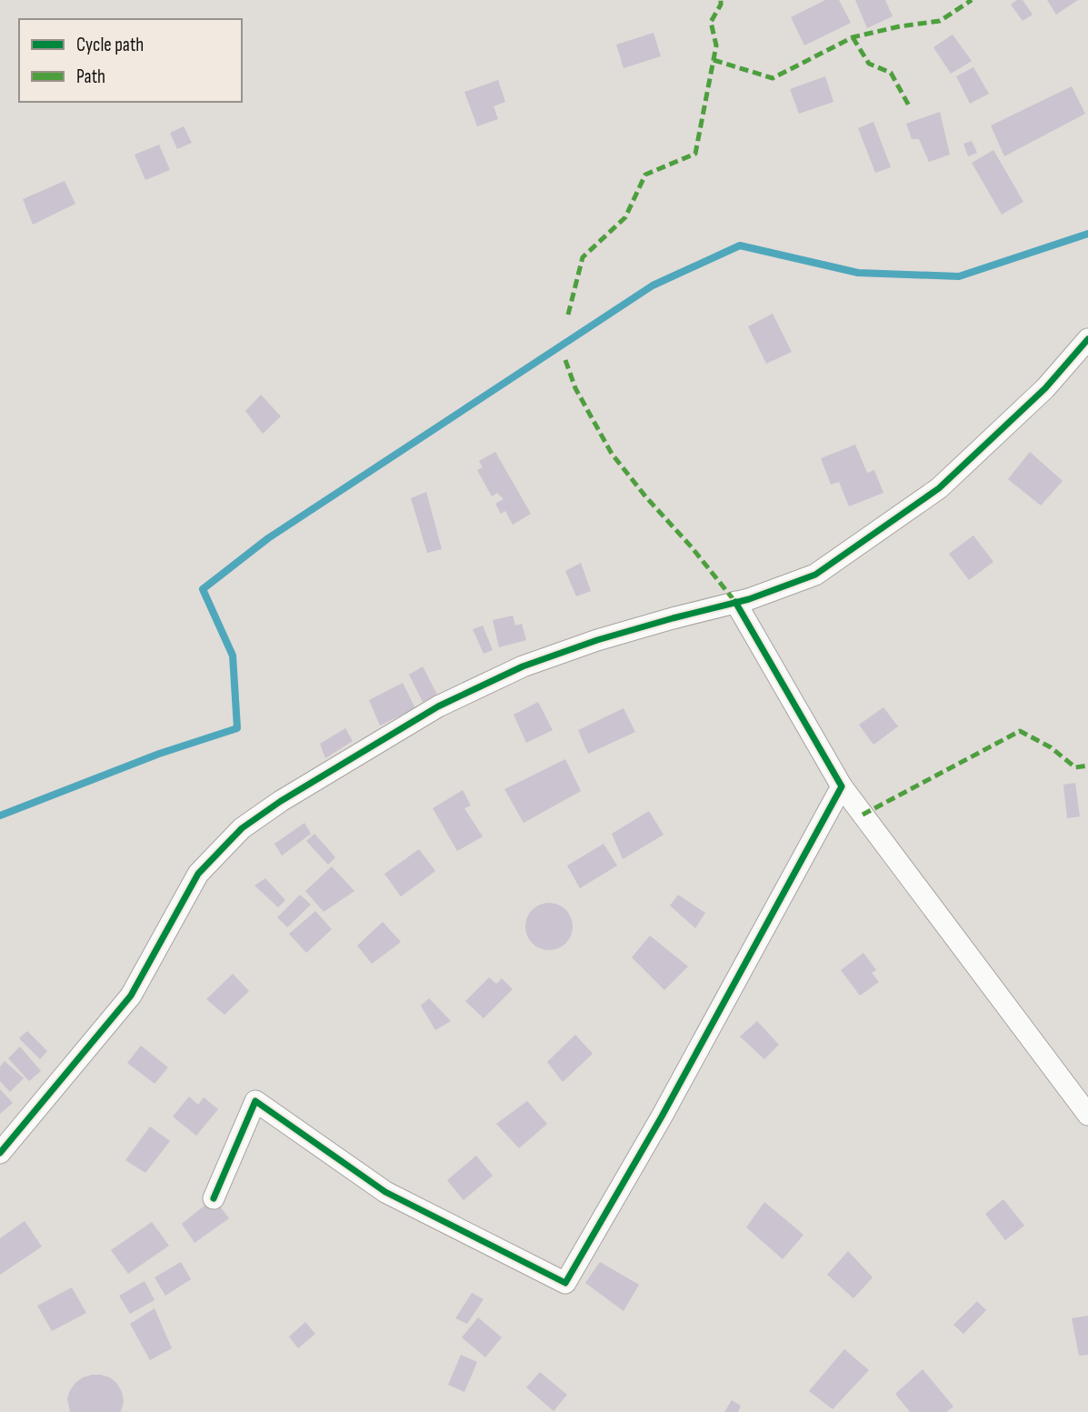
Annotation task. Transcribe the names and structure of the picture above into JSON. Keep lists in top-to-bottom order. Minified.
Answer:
{"legend":["Cycle path","Path"]}
